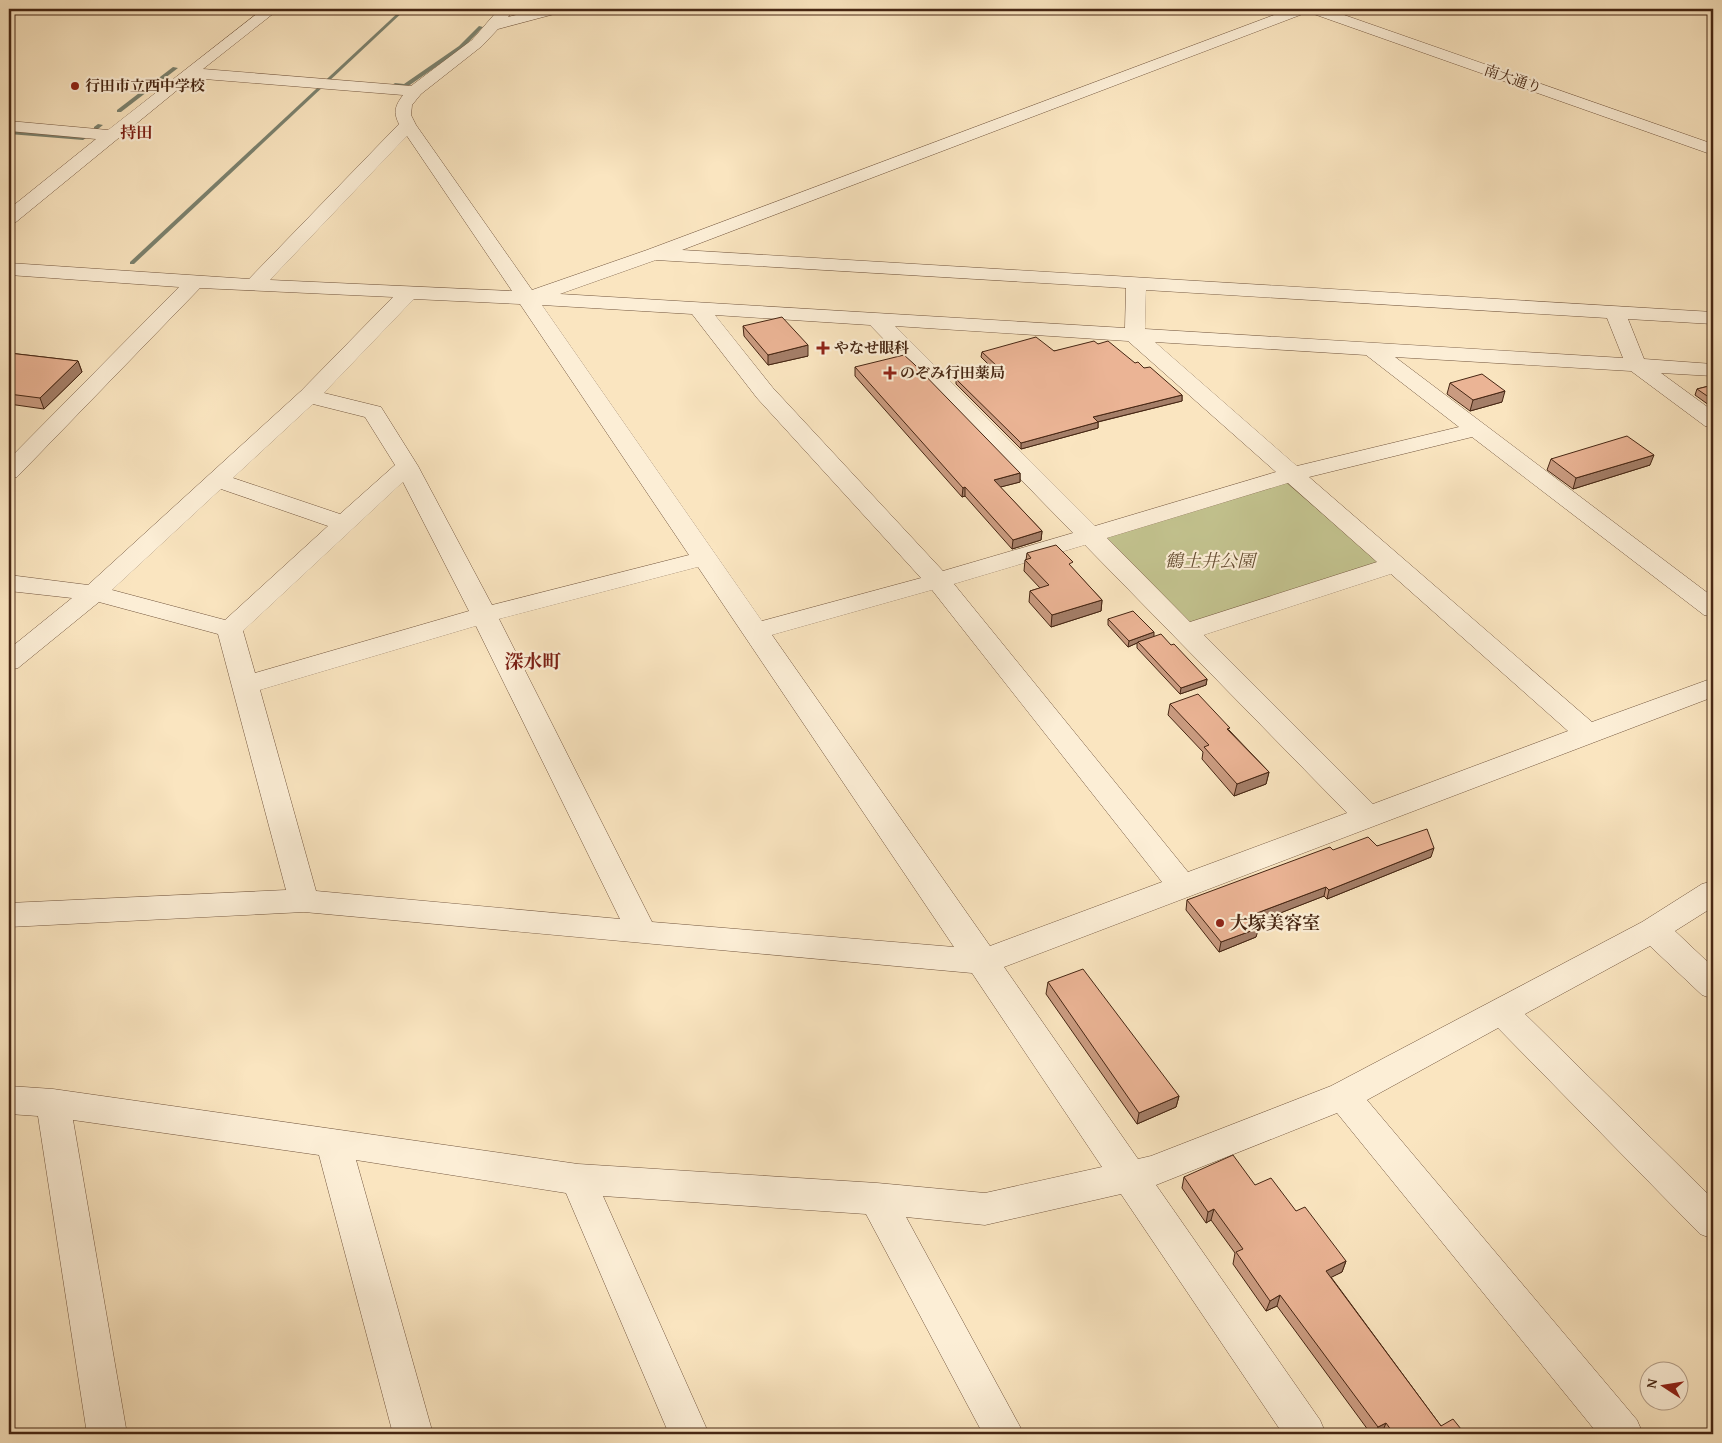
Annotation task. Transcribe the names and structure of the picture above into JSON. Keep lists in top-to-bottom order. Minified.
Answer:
{"streets":{"street":["南大通り"]},"districts":["持田","深水町"],"parks":["鶴土井公園"],"places":{"other":["行田市立西中学校","大塚美容室"],"health":["やなせ眼科","のぞみ行田薬局"]},"north":"left"}
